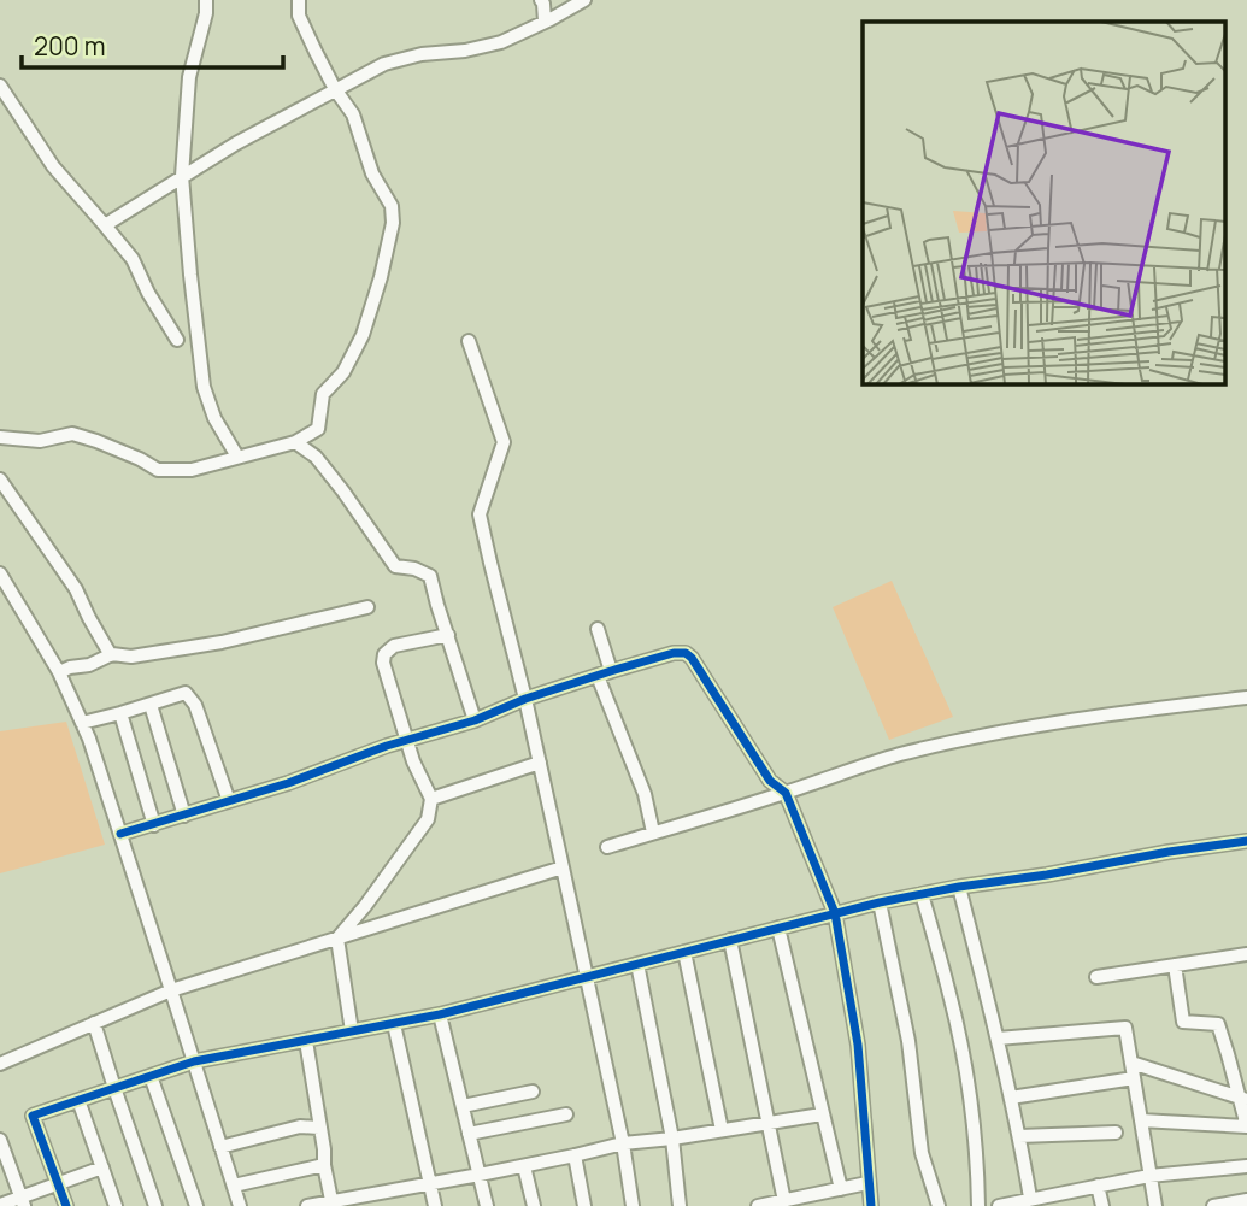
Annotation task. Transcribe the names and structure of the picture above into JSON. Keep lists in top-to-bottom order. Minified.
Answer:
{"scale_bar":"200 m"}
